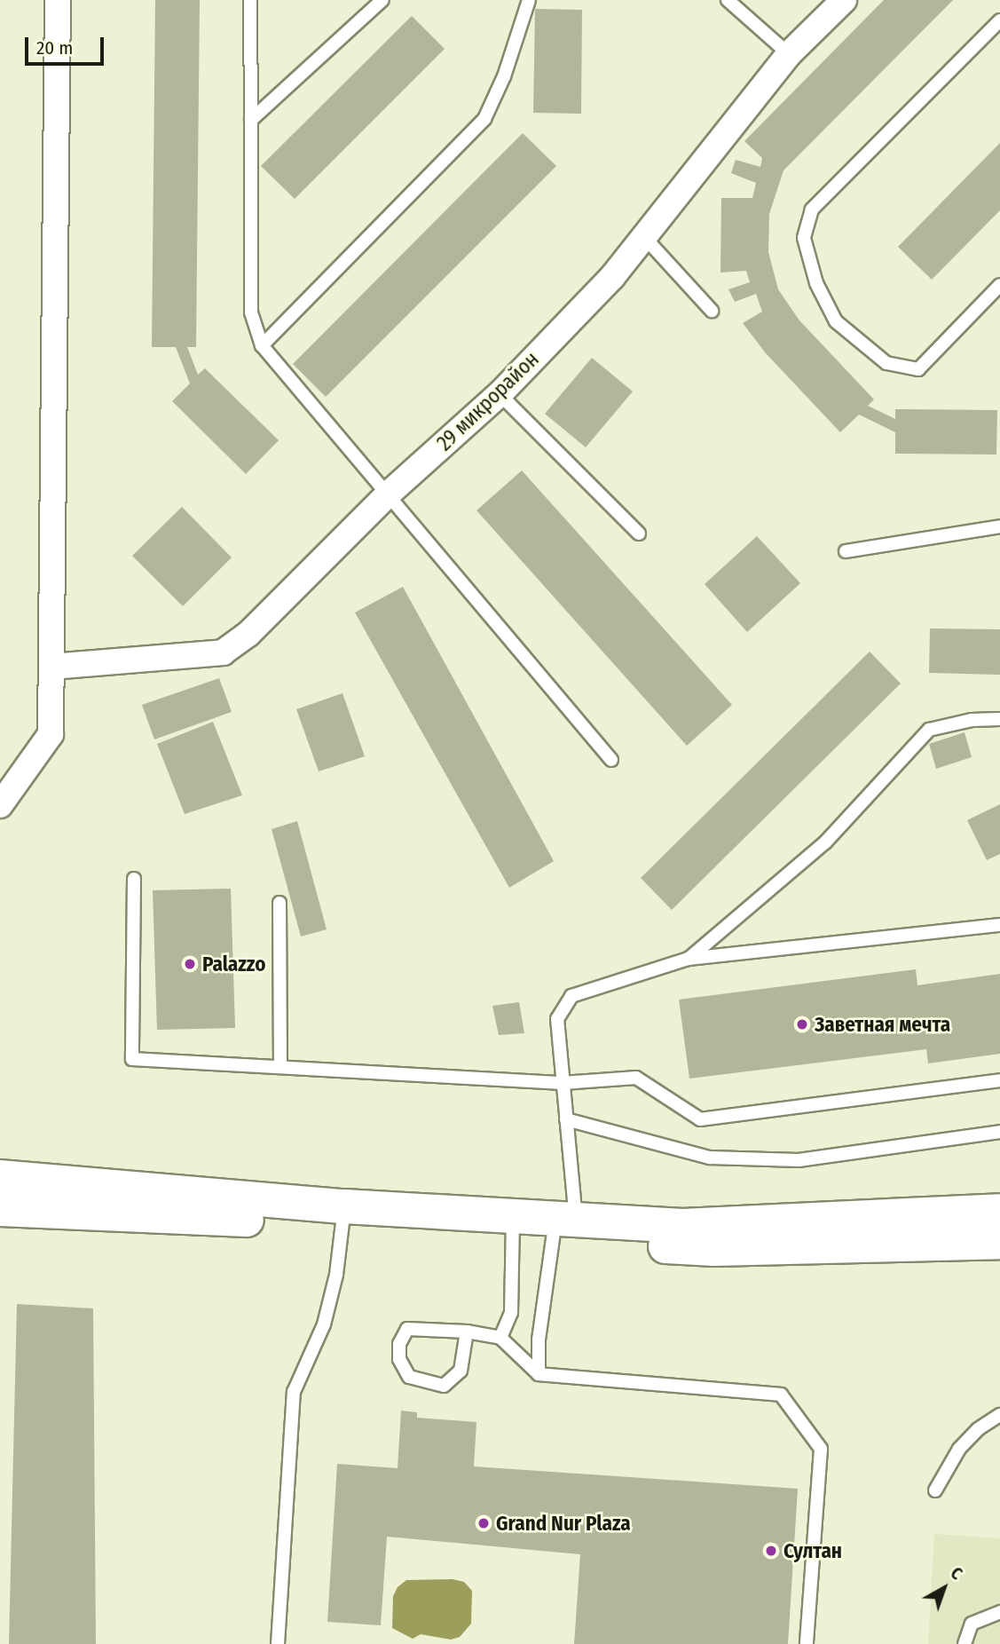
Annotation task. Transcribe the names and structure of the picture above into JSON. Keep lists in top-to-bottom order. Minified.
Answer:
{"streets":{"street":["29 микрорайон"]},"places":["Palazzo","Заветная мечта","Grand Nur Plaza","Султан"],"scale_bar":"20 m","north":"top right"}
